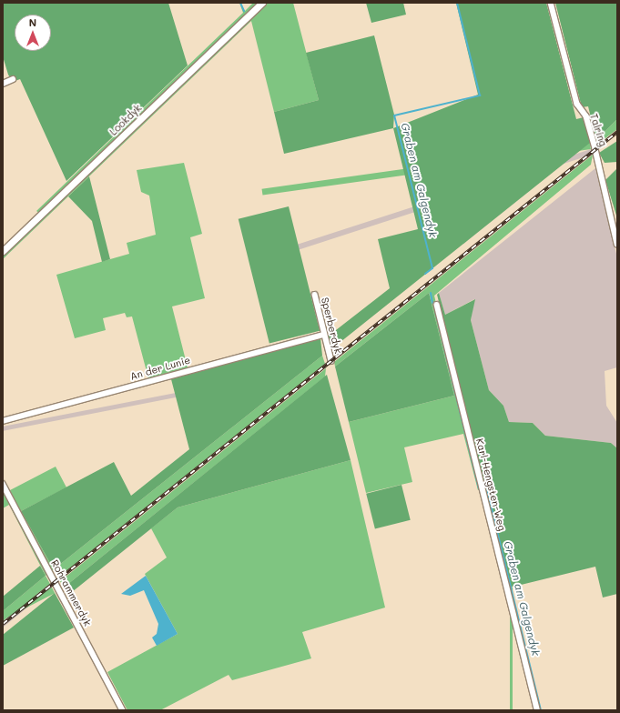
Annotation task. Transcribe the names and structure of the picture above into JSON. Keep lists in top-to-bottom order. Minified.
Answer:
{"streets":{"street":["Lookdyk","Talring","Sperberdyk","An der Lunie","Karl-Hengsten-Weg","Rohrammerdyk"]},"crossings":[["Sperberdyk","An der Lunie"]],"water":["Graben am Galgendyk"],"north":"top"}
